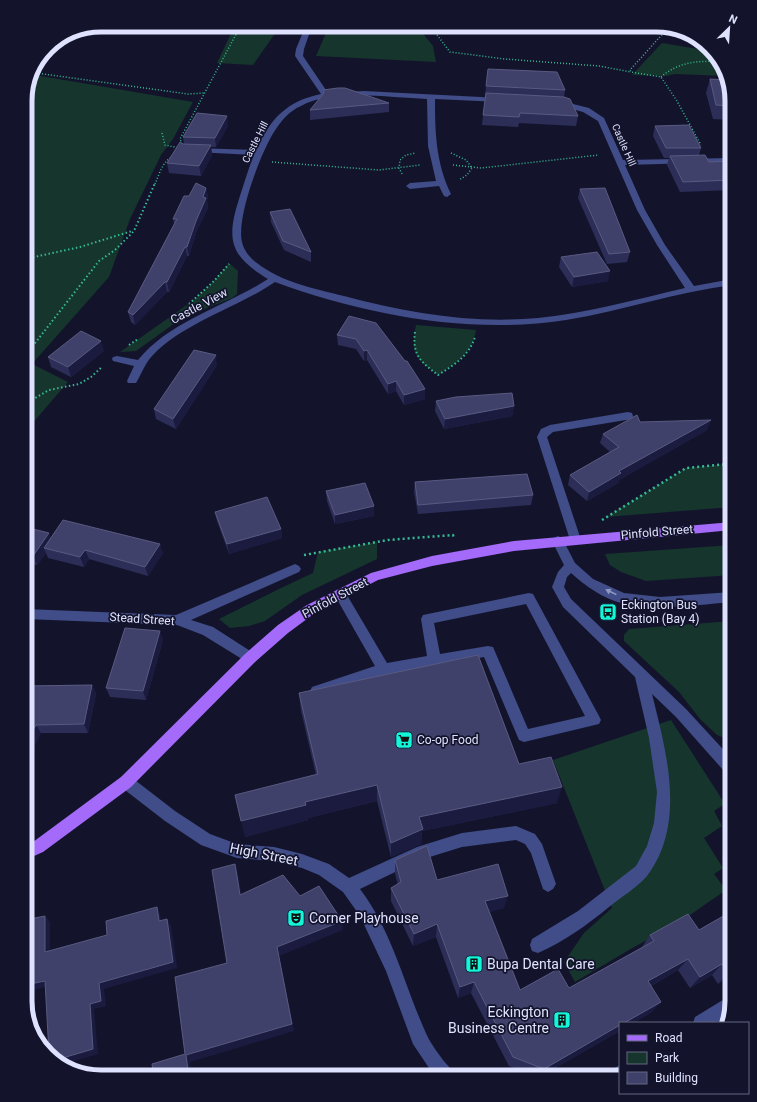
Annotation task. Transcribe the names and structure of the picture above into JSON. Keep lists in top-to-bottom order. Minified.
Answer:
{"streets":{"main road":["Pinfold Street"],"street":["Castle Hill","Castle View","Stead Street","High Street"]},"crossings":[["Pinfold Street","Stead Street"],["Pinfold Street","High Street"]],"places":{"bus stop":["Eckington Bus Station (Bay 4)"],"supermarket":["Co-op Food"],"theatre":["Corner Playhouse"],"building":["Bupa Dental Care","Eckington Business Centre"]},"legend":["Road","Park","Building"],"north":"top right"}
